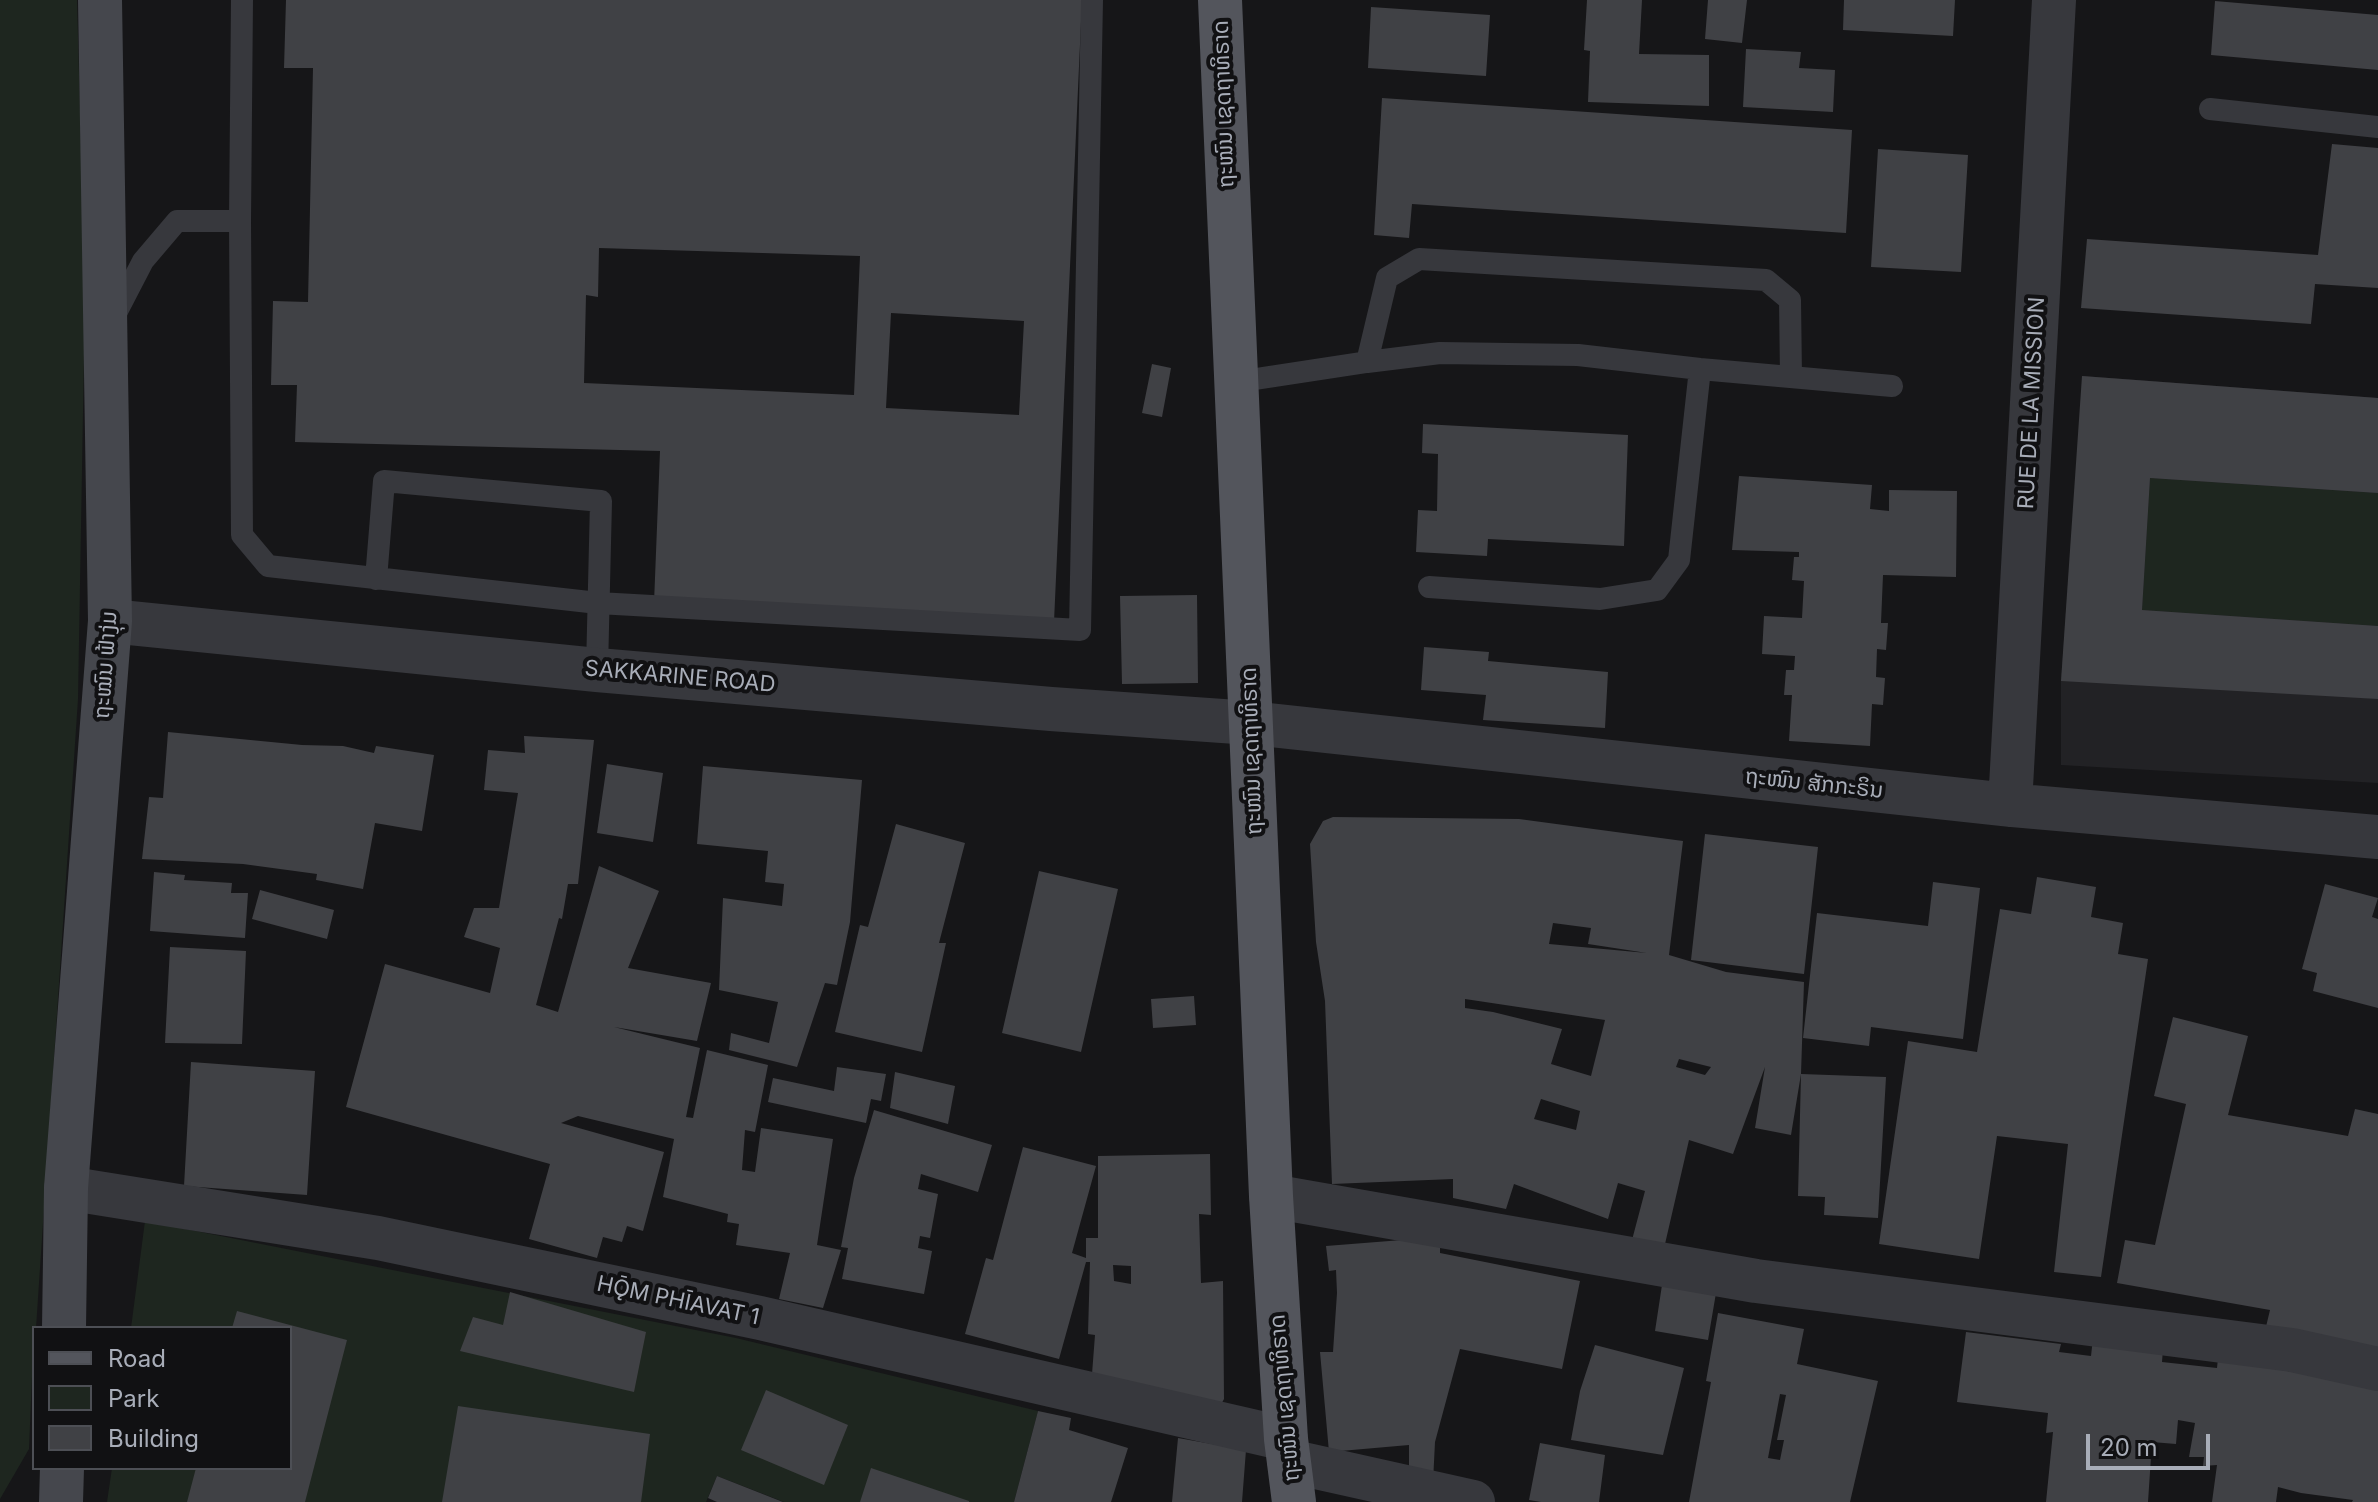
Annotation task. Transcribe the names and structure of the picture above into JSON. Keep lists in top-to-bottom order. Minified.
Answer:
{"streets":{"main road":["ຖະໜົນ ເຊດຖາທິຣາດ"],"street":["RUE DE LA MISSION","ຖະໝົນ ຟ້າງຸ່ມ","SAKKARINE ROAD","ຖະໜົນ ສັກກະຣິນ","HǬM PHĪAVAT 1"]},"crossings":[["ຖະໜົນ ເຊດຖາທິຣາດ","SAKKARINE ROAD"],["ຖະໜົນ ເຊດຖາທິຣາດ","ຖະໜົນ ສັກກະຣິນ"],["ຖະໜົນ ເຊດຖາທິຣາດ","HǬM PHĪAVAT 1"],["RUE DE LA MISSION","ຖະໜົນ ສັກກະຣິນ"],["ຖະໝົນ ຟ້າງຸ່ມ","SAKKARINE ROAD"],["ຖະໝົນ ຟ້າງຸ່ມ","HǬM PHĪAVAT 1"],["SAKKARINE ROAD","ຖະໜົນ ສັກກະຣິນ"]],"legend":["Road","Park","Building"],"scale_bar":"20 m"}
